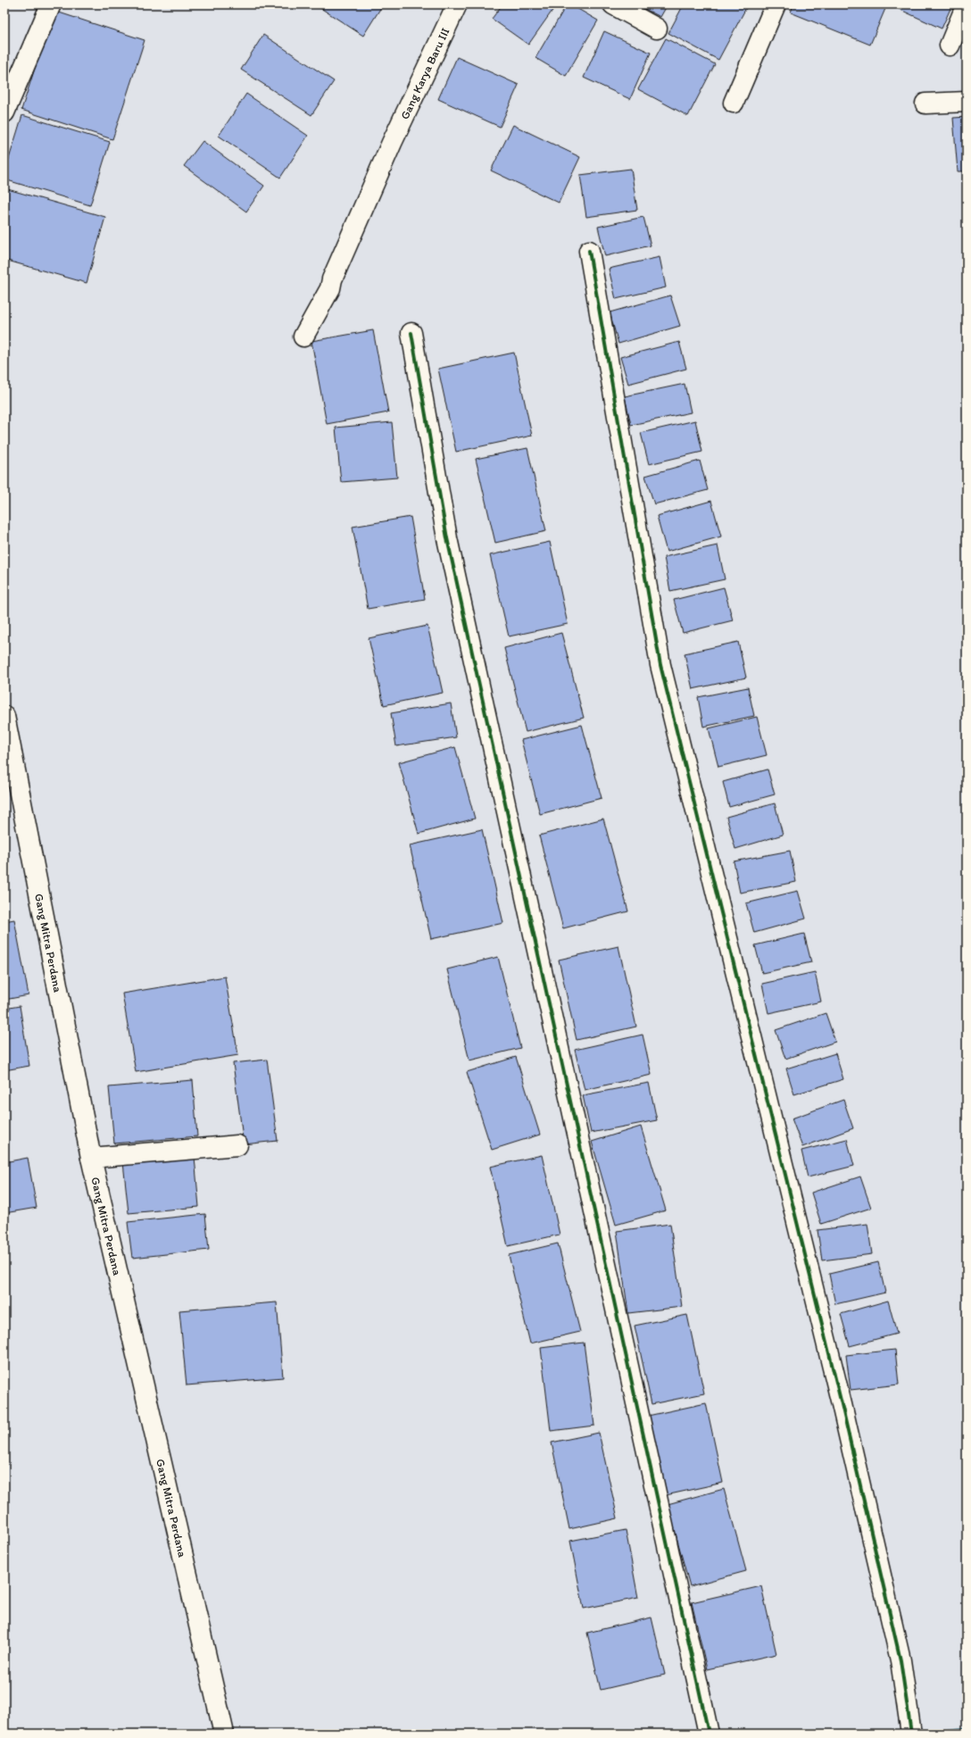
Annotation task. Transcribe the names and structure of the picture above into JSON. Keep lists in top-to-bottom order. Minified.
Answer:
{"streets":{"street":["Gang Karya Baru III","Gang Mitra Perdana"]}}
